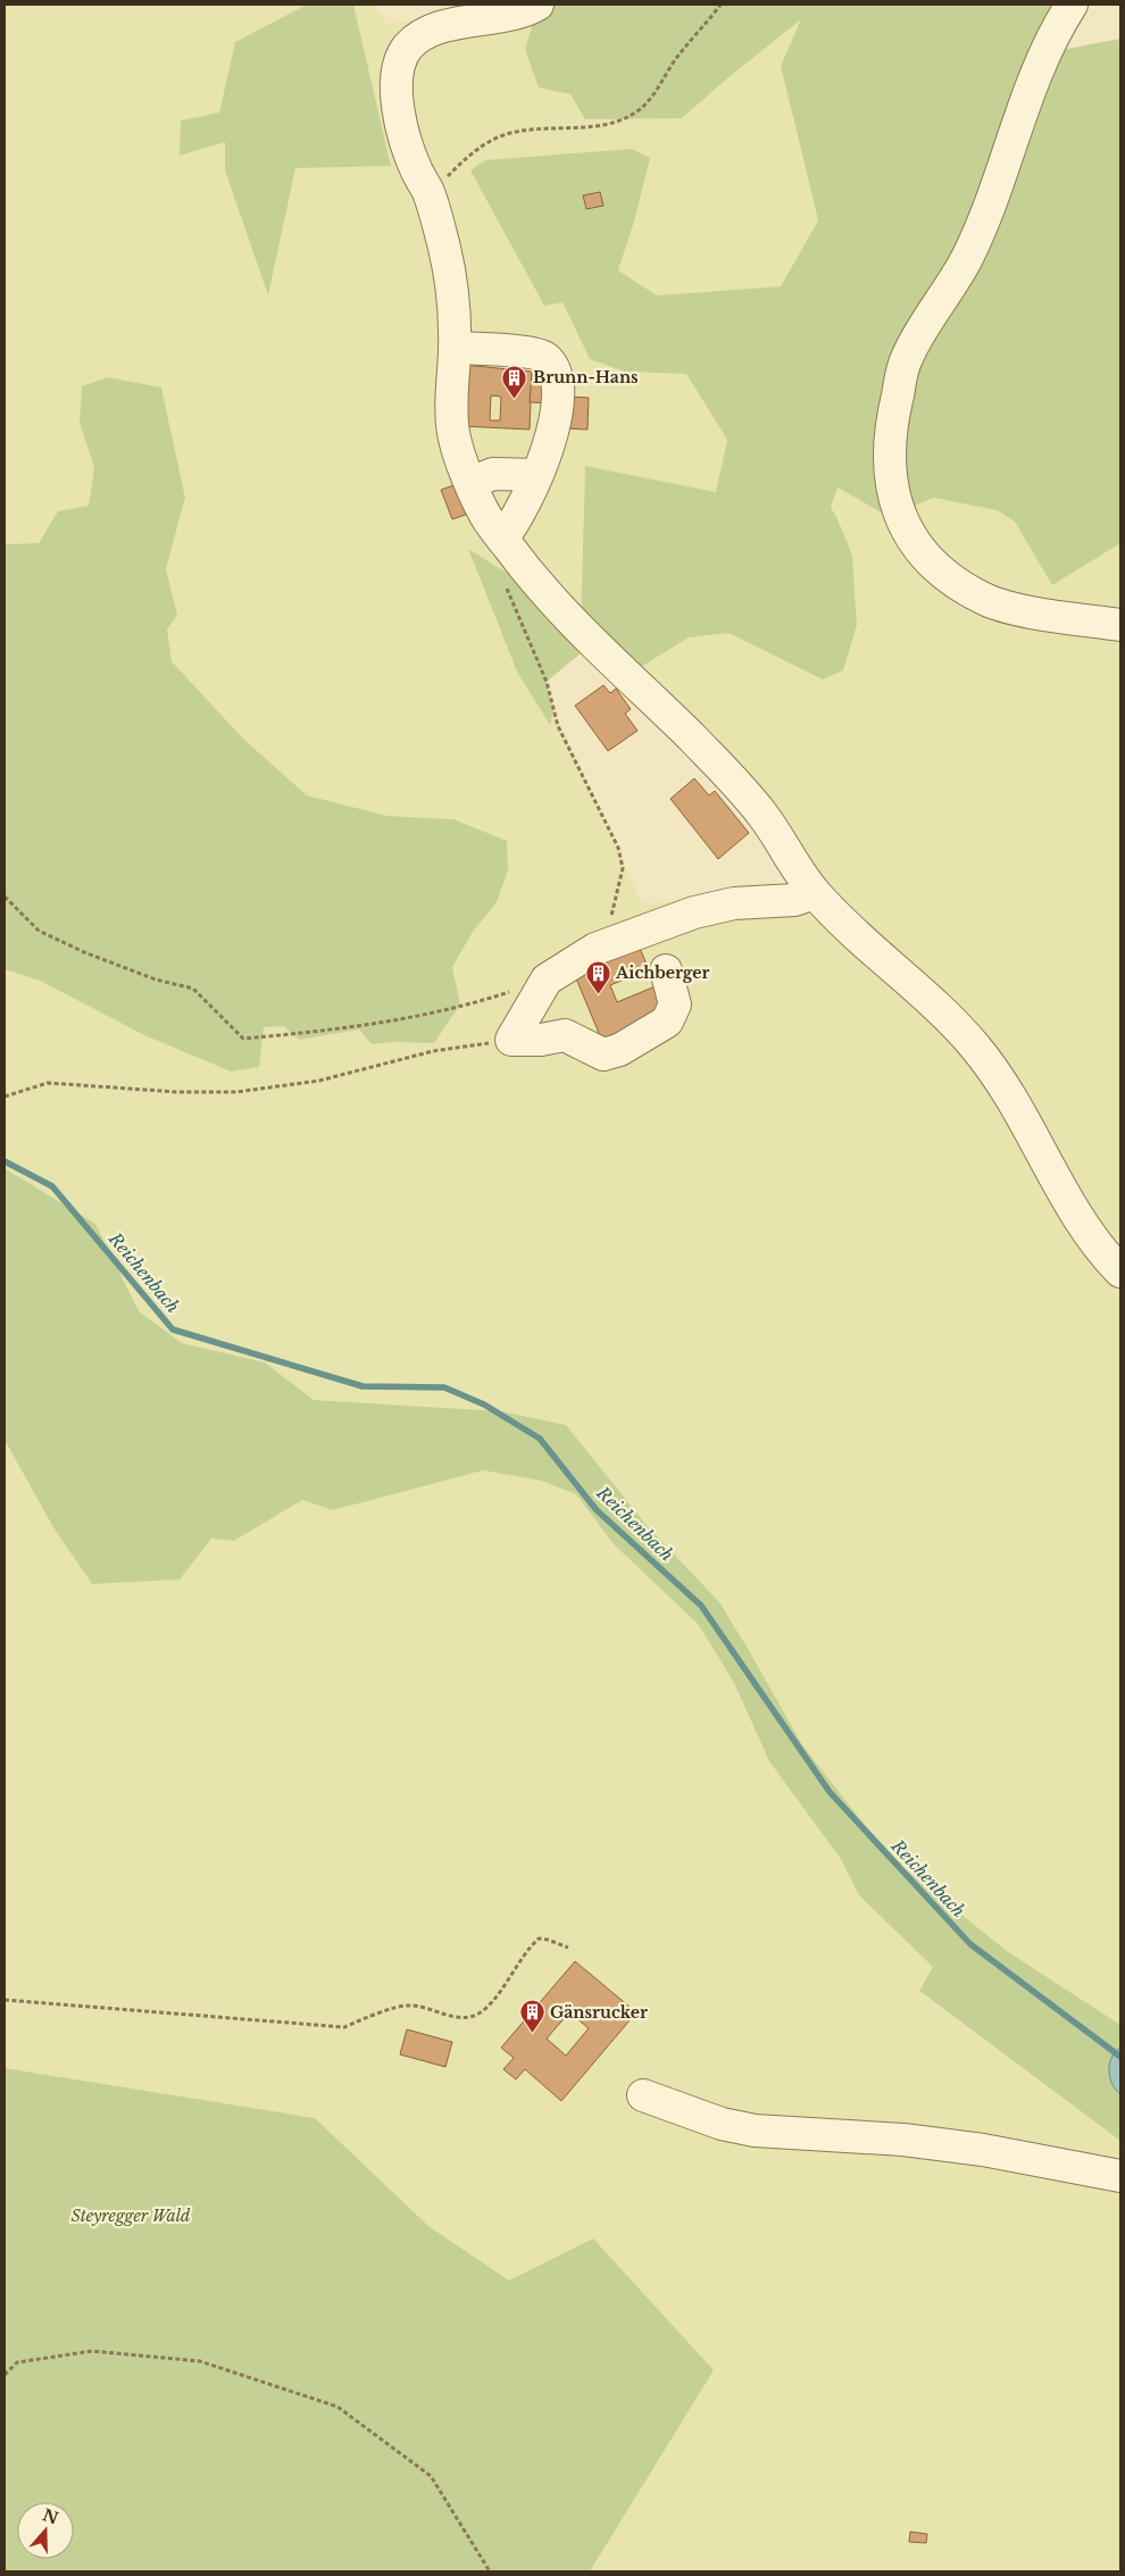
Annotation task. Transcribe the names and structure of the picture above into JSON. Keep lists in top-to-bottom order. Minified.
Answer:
{"water":["Reichenbach"],"parks":["Steyregger Wald"],"places":{"building":["Brunn-Hans","Aichberger","Gänsrucker"]},"north":"top"}
